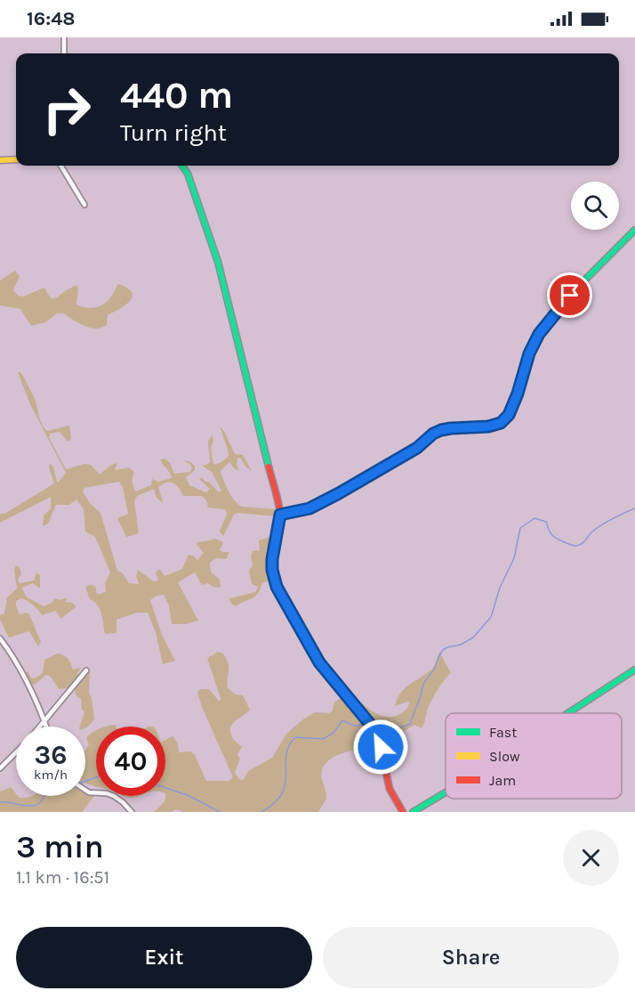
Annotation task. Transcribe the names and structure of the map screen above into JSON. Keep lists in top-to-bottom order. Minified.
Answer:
{"legend":["Fast","Slow","Jam"],"page":{"status":"16:48","turn":["440 m","Turn right"],"speed":"36 km/h","limit":"40","heading":["3 min","1.1 km · 16:51"],"buttons":["Exit","Share"]}}
